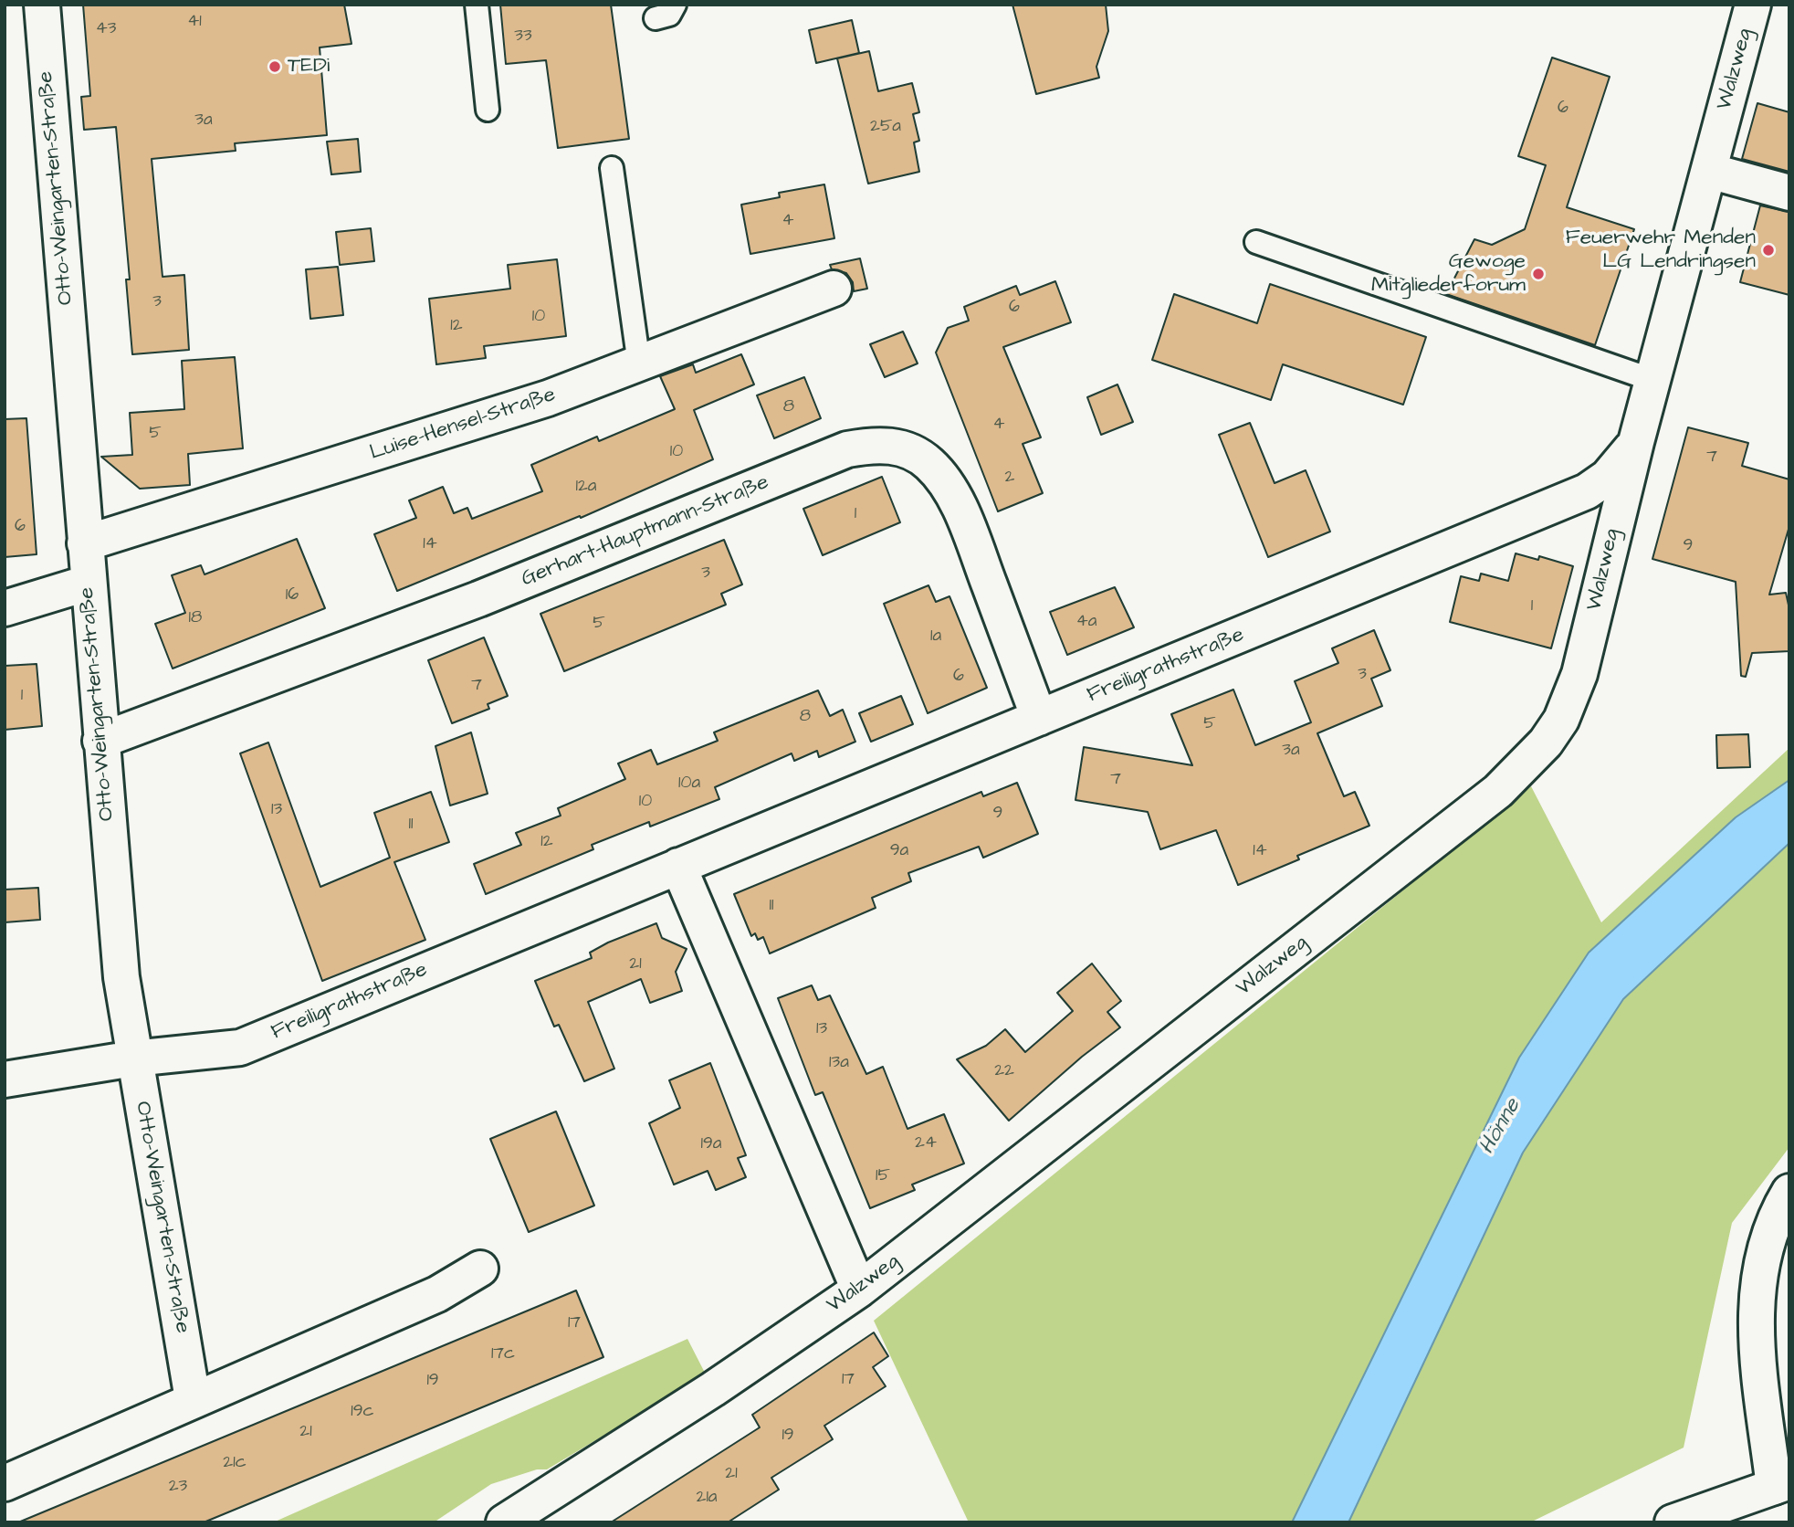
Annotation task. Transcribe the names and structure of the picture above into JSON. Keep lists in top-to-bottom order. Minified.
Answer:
{"streets":{"street":["Walzweg","Otto-Weingarten-Straße","Luise-Hensel-Straße","Gerhart-Hauptmann-Straße","Freiligrathstraße"]},"crossings":[["Walzweg","Freiligrathstraße"],["Otto-Weingarten-Straße","Luise-Hensel-Straße"],["Otto-Weingarten-Straße","Gerhart-Hauptmann-Straße"],["Otto-Weingarten-Straße","Freiligrathstraße"],["Gerhart-Hauptmann-Straße","Freiligrathstraße"]],"water":["Hönne"],"places":["TEDi","Feuerwehr Menden LG Lendringsen","Gewoge Mitgliederforum"],"house_numbers":["41","43","33","6","3a","25a","4","3","6","10","12","8","4","5","10","7","2","12a","1","6","14","9","3","16","1","18","4a","5","1a","3","6","7","1","8","5","3a","7","10a","10","13","9","11","12","9a","14","11","21","13","13a","22","24","19a","15","17","17c","17","19","19c","21","19","21c","21","23","21a"]}
